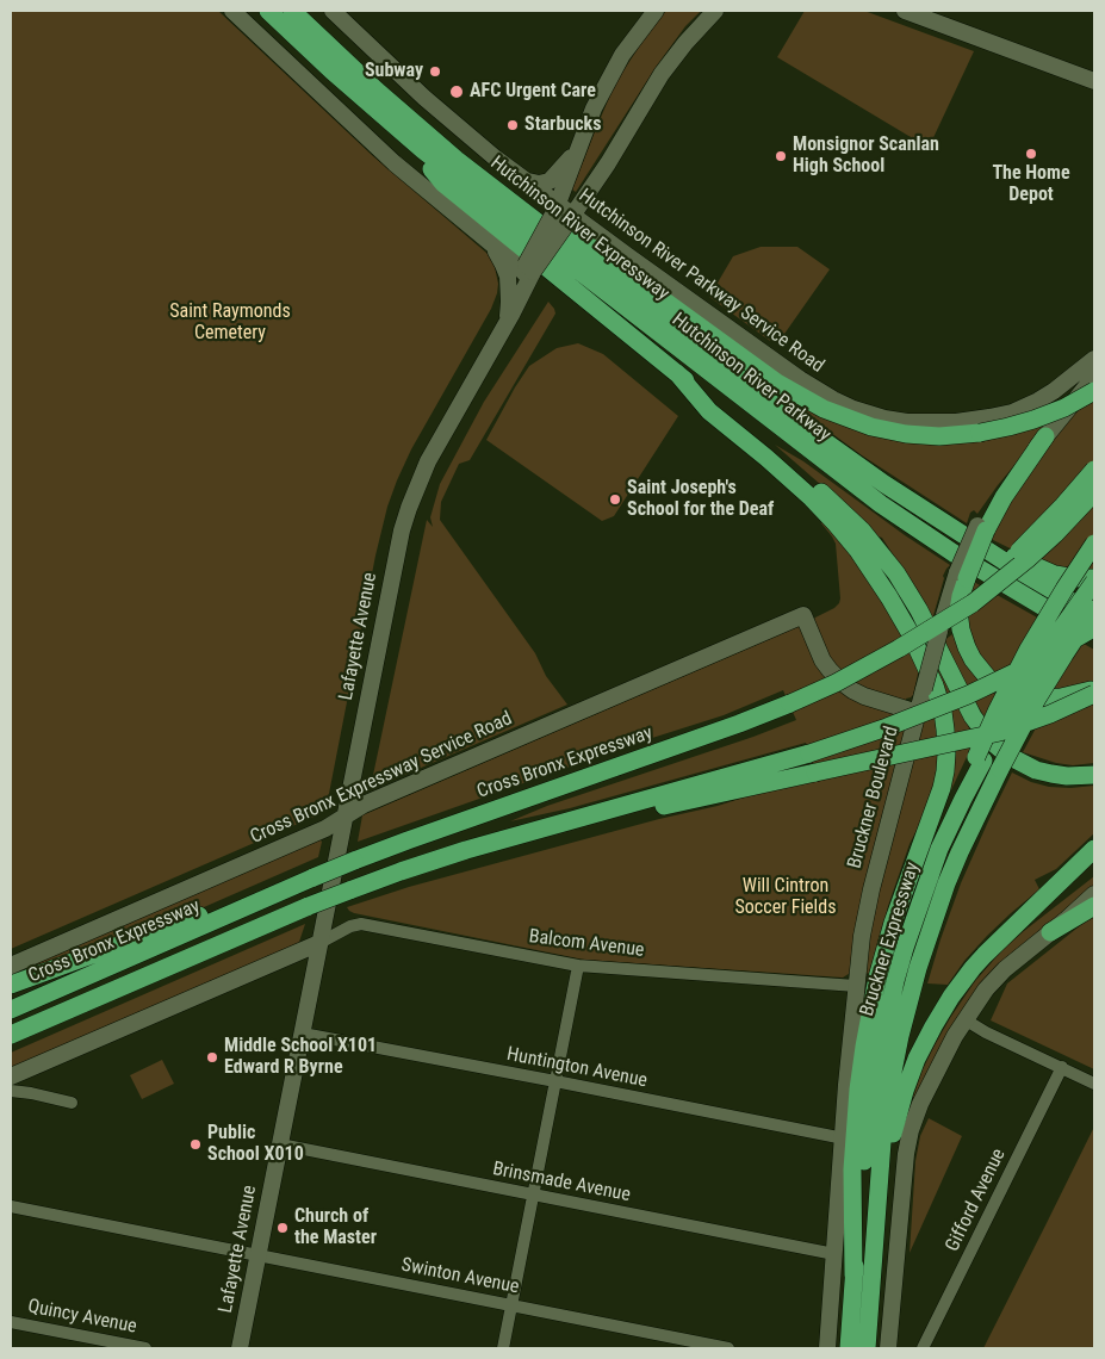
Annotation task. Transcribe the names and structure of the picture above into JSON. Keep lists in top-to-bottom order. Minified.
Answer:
{"streets":{"highway":["Hutchinson River Expressway","Hutchinson River Parkway","Cross Bronx Expressway","Bruckner Expressway"],"street":["Hutchinson River Parkway Service Road","Lafayette Avenue","Cross Bronx Expressway Service Road","Bruckner Boulevard","Balcom Avenue","Huntington Avenue","Brinsmade Avenue","Gifford Avenue","Swinton Avenue","Quincy Avenue"]},"crossings":[["Hutchinson River Parkway Service Road","Lafayette Avenue"],["Lafayette Avenue","Cross Bronx Expressway Service Road"],["Lafayette Avenue","Balcom Avenue"],["Lafayette Avenue","Huntington Avenue"],["Lafayette Avenue","Brinsmade Avenue"],["Lafayette Avenue","Swinton Avenue"],["Cross Bronx Expressway Service Road","Bruckner Boulevard"],["Bruckner Boulevard","Balcom Avenue"],["Bruckner Boulevard","Huntington Avenue"],["Bruckner Boulevard","Brinsmade Avenue"]],"parks":["Saint Raymonds Cemetery","Will Cintron Soccer Fields"],"places":["Subway","AFC Urgent Care","Starbucks","The Home Depot","Monsignor Scanlan High School","Saint Joseph's School for the Deaf","Middle School X101 Edward R Byrne","Public School X010","Church of the Master"]}
